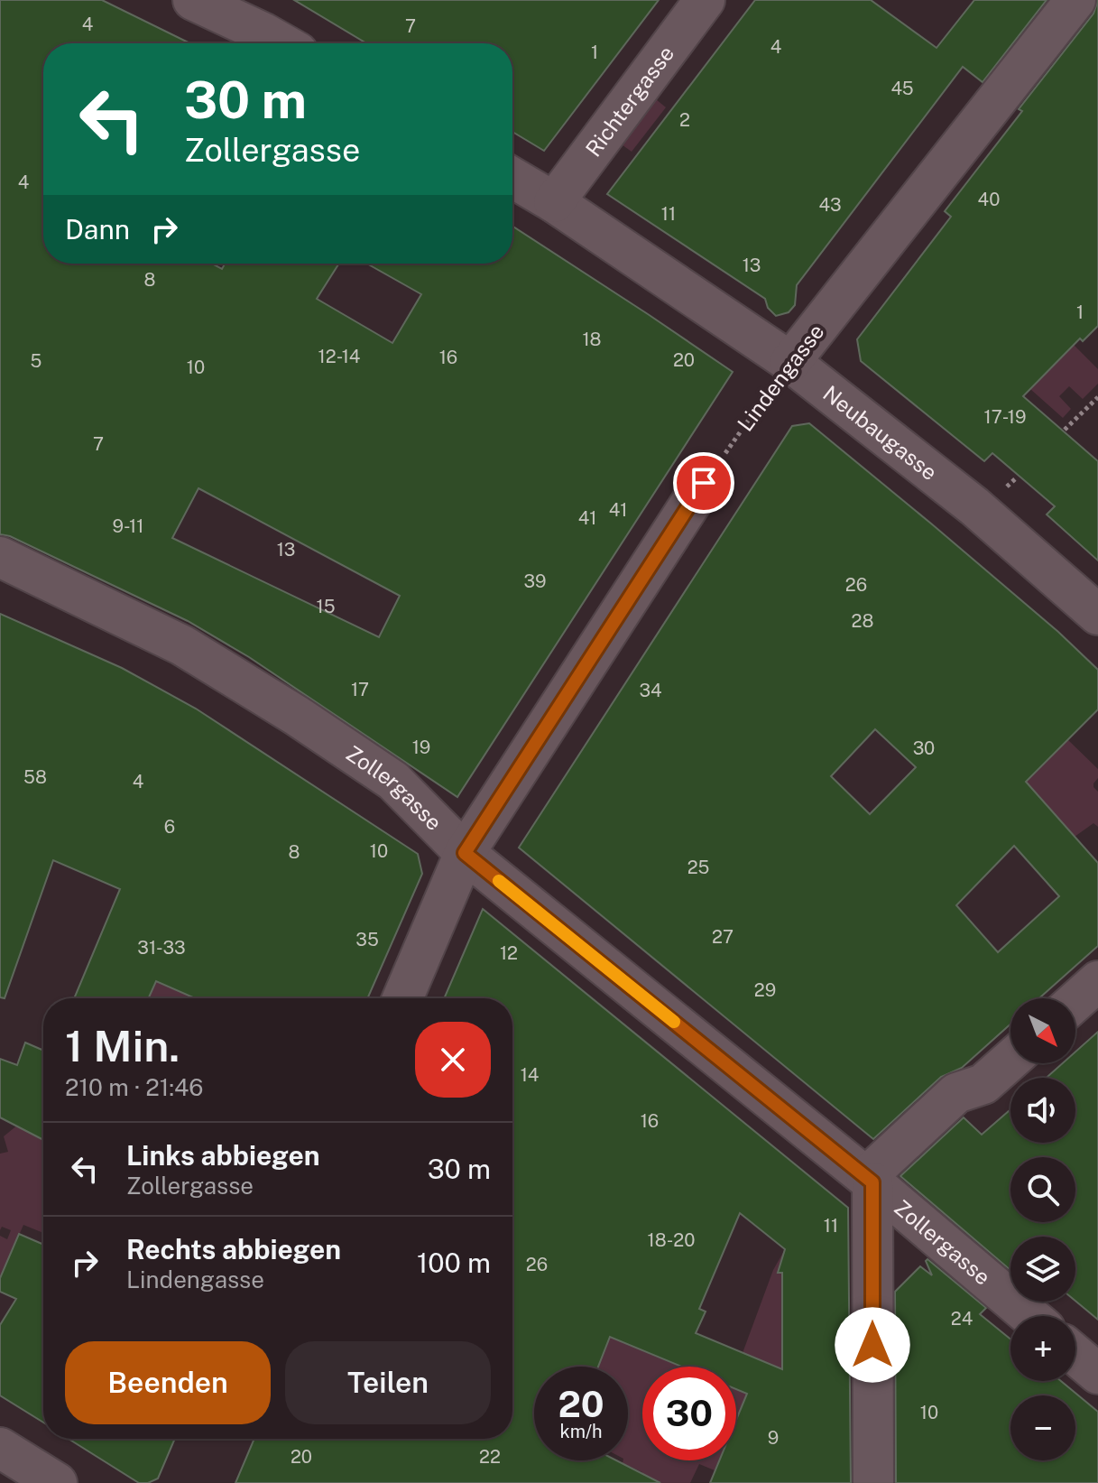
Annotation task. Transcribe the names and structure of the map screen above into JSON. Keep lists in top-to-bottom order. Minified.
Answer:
{"streets":{"street":["Richtergasse","Lindengasse","Neubaugasse","Zollergasse"]},"crossings":[["Richtergasse","Neubaugasse"],["Lindengasse","Neubaugasse"]],"house_numbers":["4","7","4","1","45","2","4","40","43","11","13","8","1","18","12-14","16","20","5","10","17-19","7","41","41","9-11","13","39","26","15","28","17","34","19","30","58","4","6","10","8","25","27","35","31-33","12","29","14","16","11","18-20","26","24","10","9","20","22"],"north":"bottom right","page":{"turn":["30 m","Zollergasse"],"then":"Dann","map_buttons":["+","−"],"heading":["1 Min.","210 m · 21:46"],"list":[{"name":"Links abbiegen","note":"Zollergasse","value":"30 m"},{"name":"Rechts abbiegen","note":"Lindengasse","value":"100 m"}],"buttons":["Beenden","Teilen"],"speed":"20 km/h","limit":"30"}}
